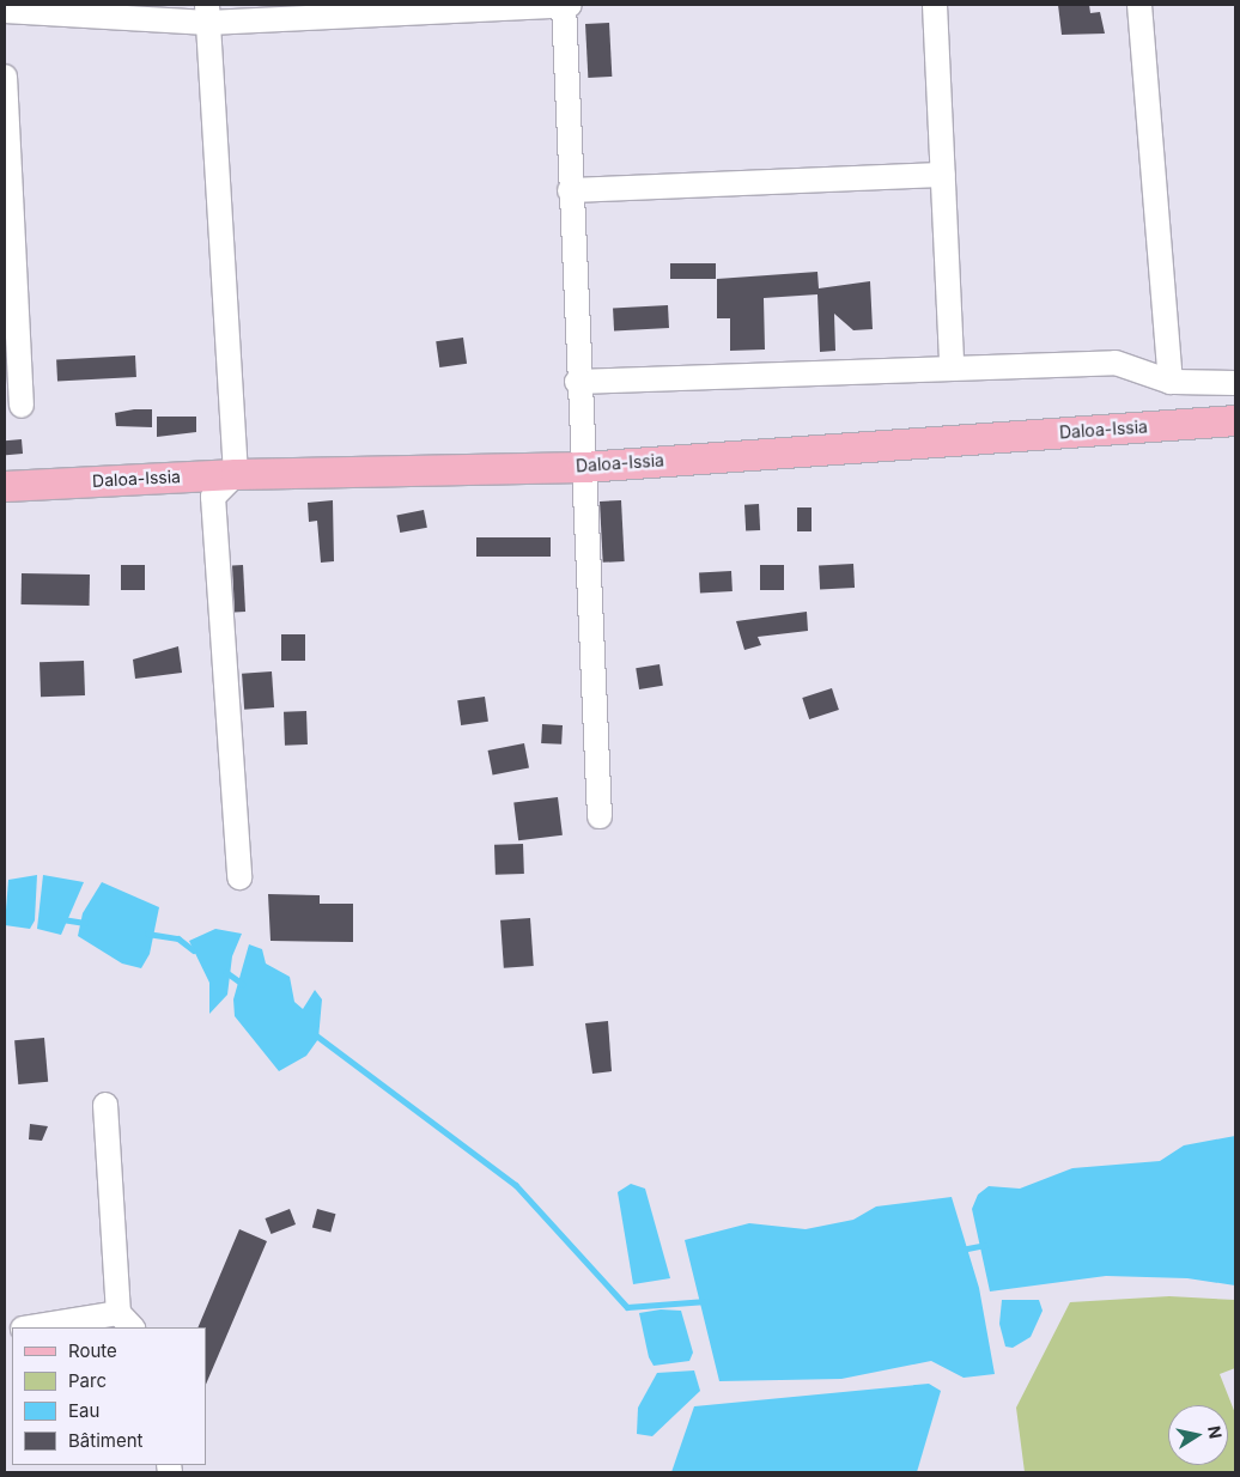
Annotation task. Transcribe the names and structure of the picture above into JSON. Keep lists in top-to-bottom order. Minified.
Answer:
{"streets":{"main road":["Daloa-Issia"]},"legend":["Route","Parc","Eau","Bâtiment"],"north":"right"}
